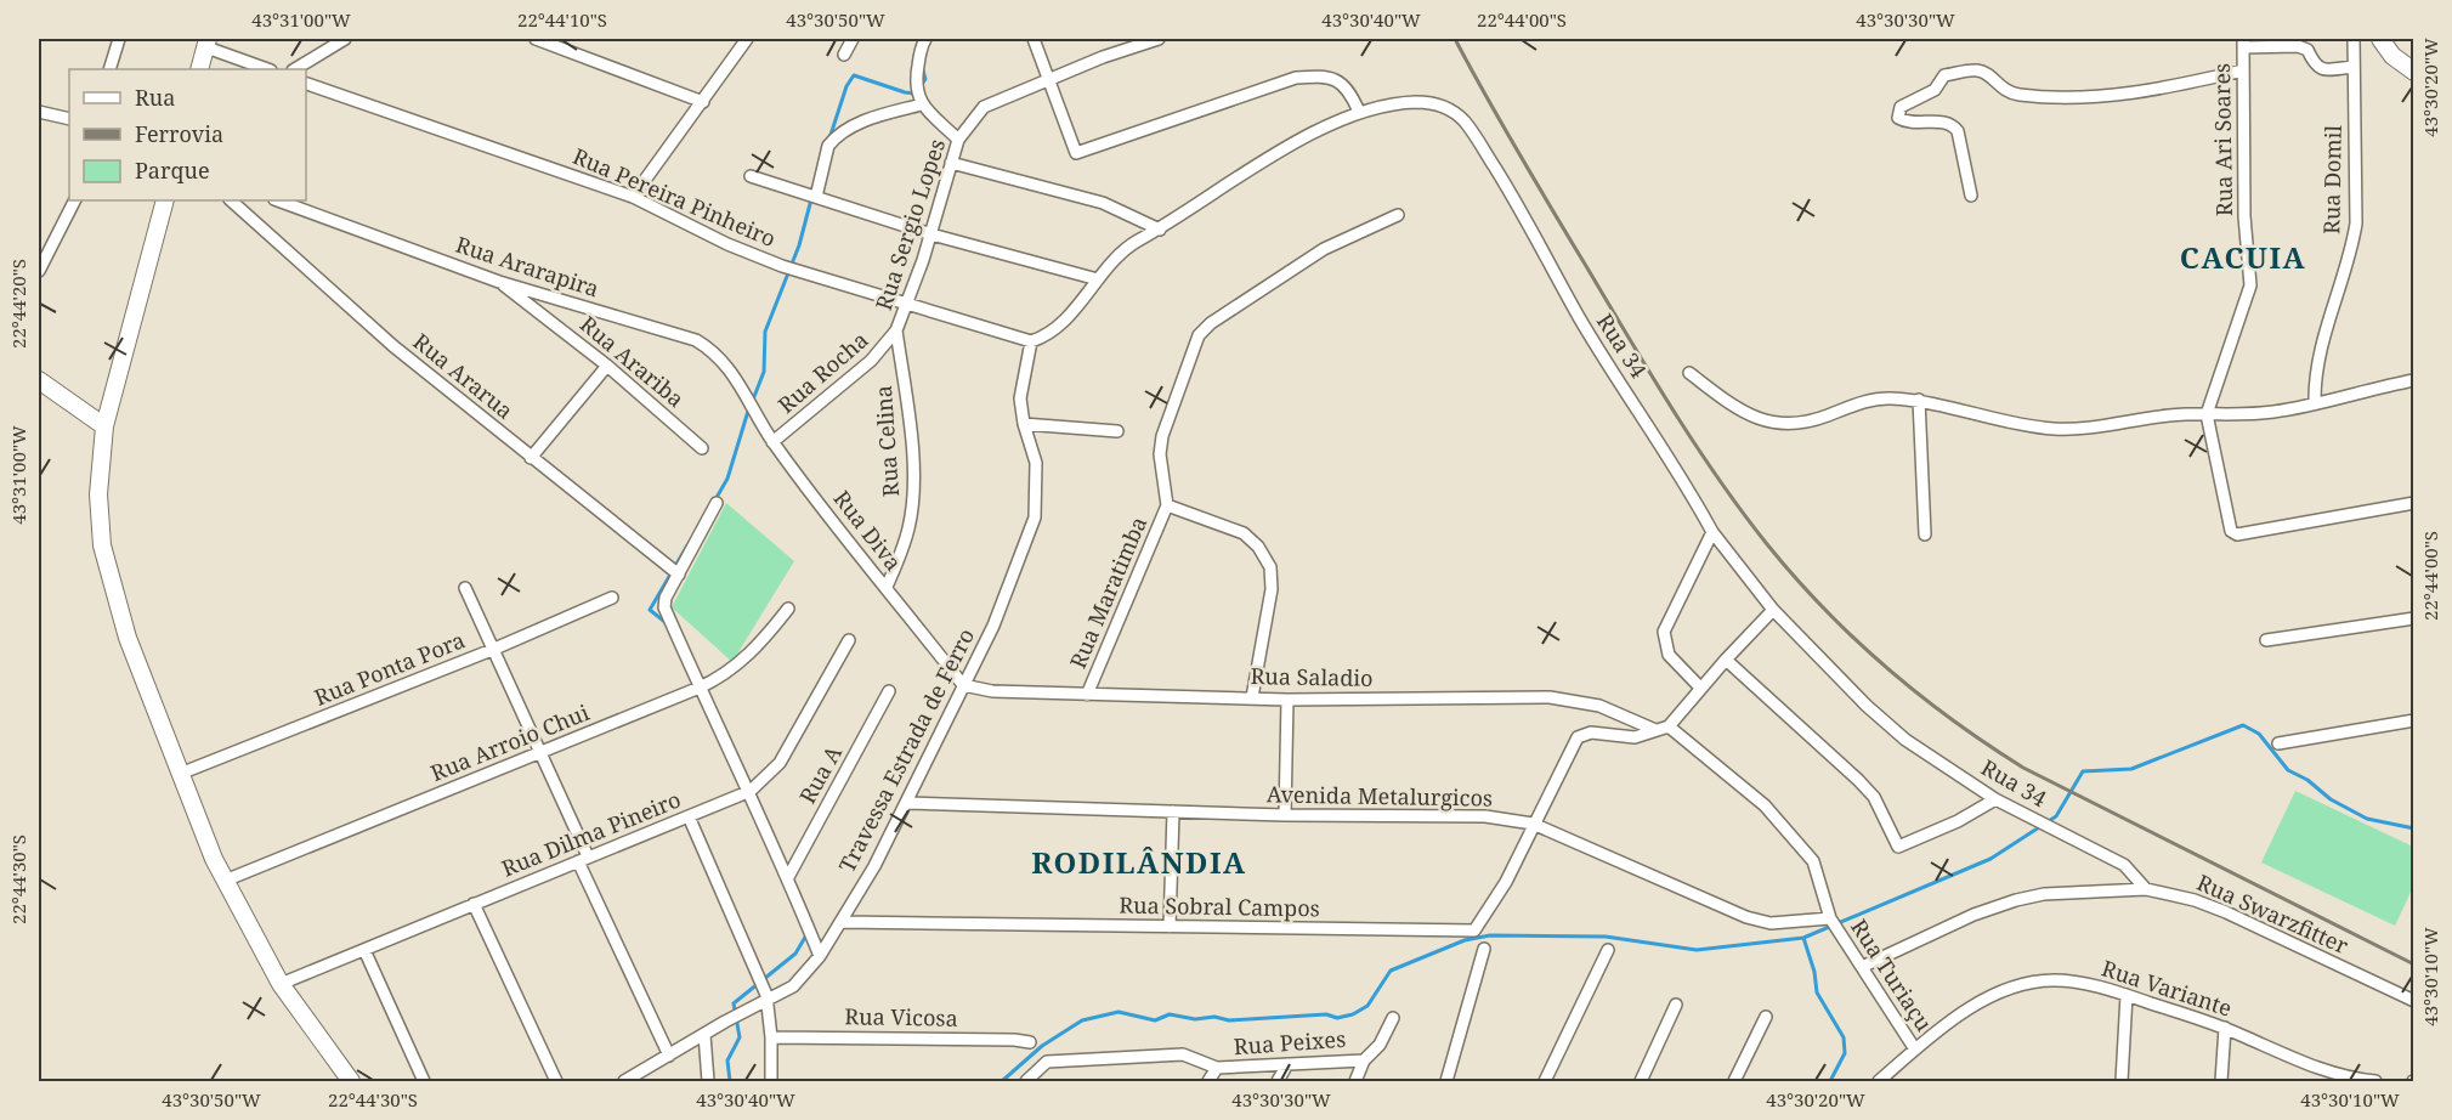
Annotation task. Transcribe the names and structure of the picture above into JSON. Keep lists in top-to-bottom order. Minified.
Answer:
{"streets":{"street":["Rua Ari Soares","Rua Domil","Rua Pereira Pinheiro","Rua Sergio Lopes","Rua Ararapira","Rua 34","Rua Arariba","Rua Rocha","Rua Ararua","Rua Celina","Rua Diva","Rua Maratimba","Rua Ponta Pora","Rua Saladio","Rua Arroio Chui","Travessa Estrada de Ferro","Rua A","Avenida Metalurgicos","Rua Dilma Pineiro","Rua Sobral Campos","Rua Swarzfitter","Rua Turiaçu","Rua Variante","Rua Vicosa","Rua Peixes"]},"crossings":[["Rua Pereira Pinheiro","Rua Sergio Lopes"],["Rua Pereira Pinheiro","Travessa Estrada de Ferro"],["Rua Sergio Lopes","Rua Rocha"],["Rua Sergio Lopes","Rua Celina"],["Rua Ararapira","Rua Arariba"],["Rua Ararapira","Rua Diva"],["Rua 34","Rua Swarzfitter"],["Rua Rocha","Rua Celina"],["Rua Rocha","Rua Diva"],["Rua Celina","Rua Diva"],["Rua Diva","Rua Saladio"],["Rua Diva","Travessa Estrada de Ferro"],["Rua Maratimba","Rua Saladio"],["Rua Saladio","Travessa Estrada de Ferro"],["Travessa Estrada de Ferro","Avenida Metalurgicos"],["Travessa Estrada de Ferro","Rua Sobral Campos"],["Avenida Metalurgicos","Rua Sobral Campos"],["Avenida Metalurgicos","Rua Turiaçu"],["Rua Swarzfitter","Rua Turiaçu"],["Rua Turiaçu","Rua Variante"]],"districts":["CACUIA","RODILÂNDIA"],"legend":["Rua","Ferrovia","Parque"],"coordinates":["43°31'00\"W","22°44'10\"S","43°30'50\"W","43°30'40\"W","22°44'00\"S","43°30'30\"W","43°30'20\"W","22°44'20\"S","22°44'30\"S","43°30'10\"W"]}
